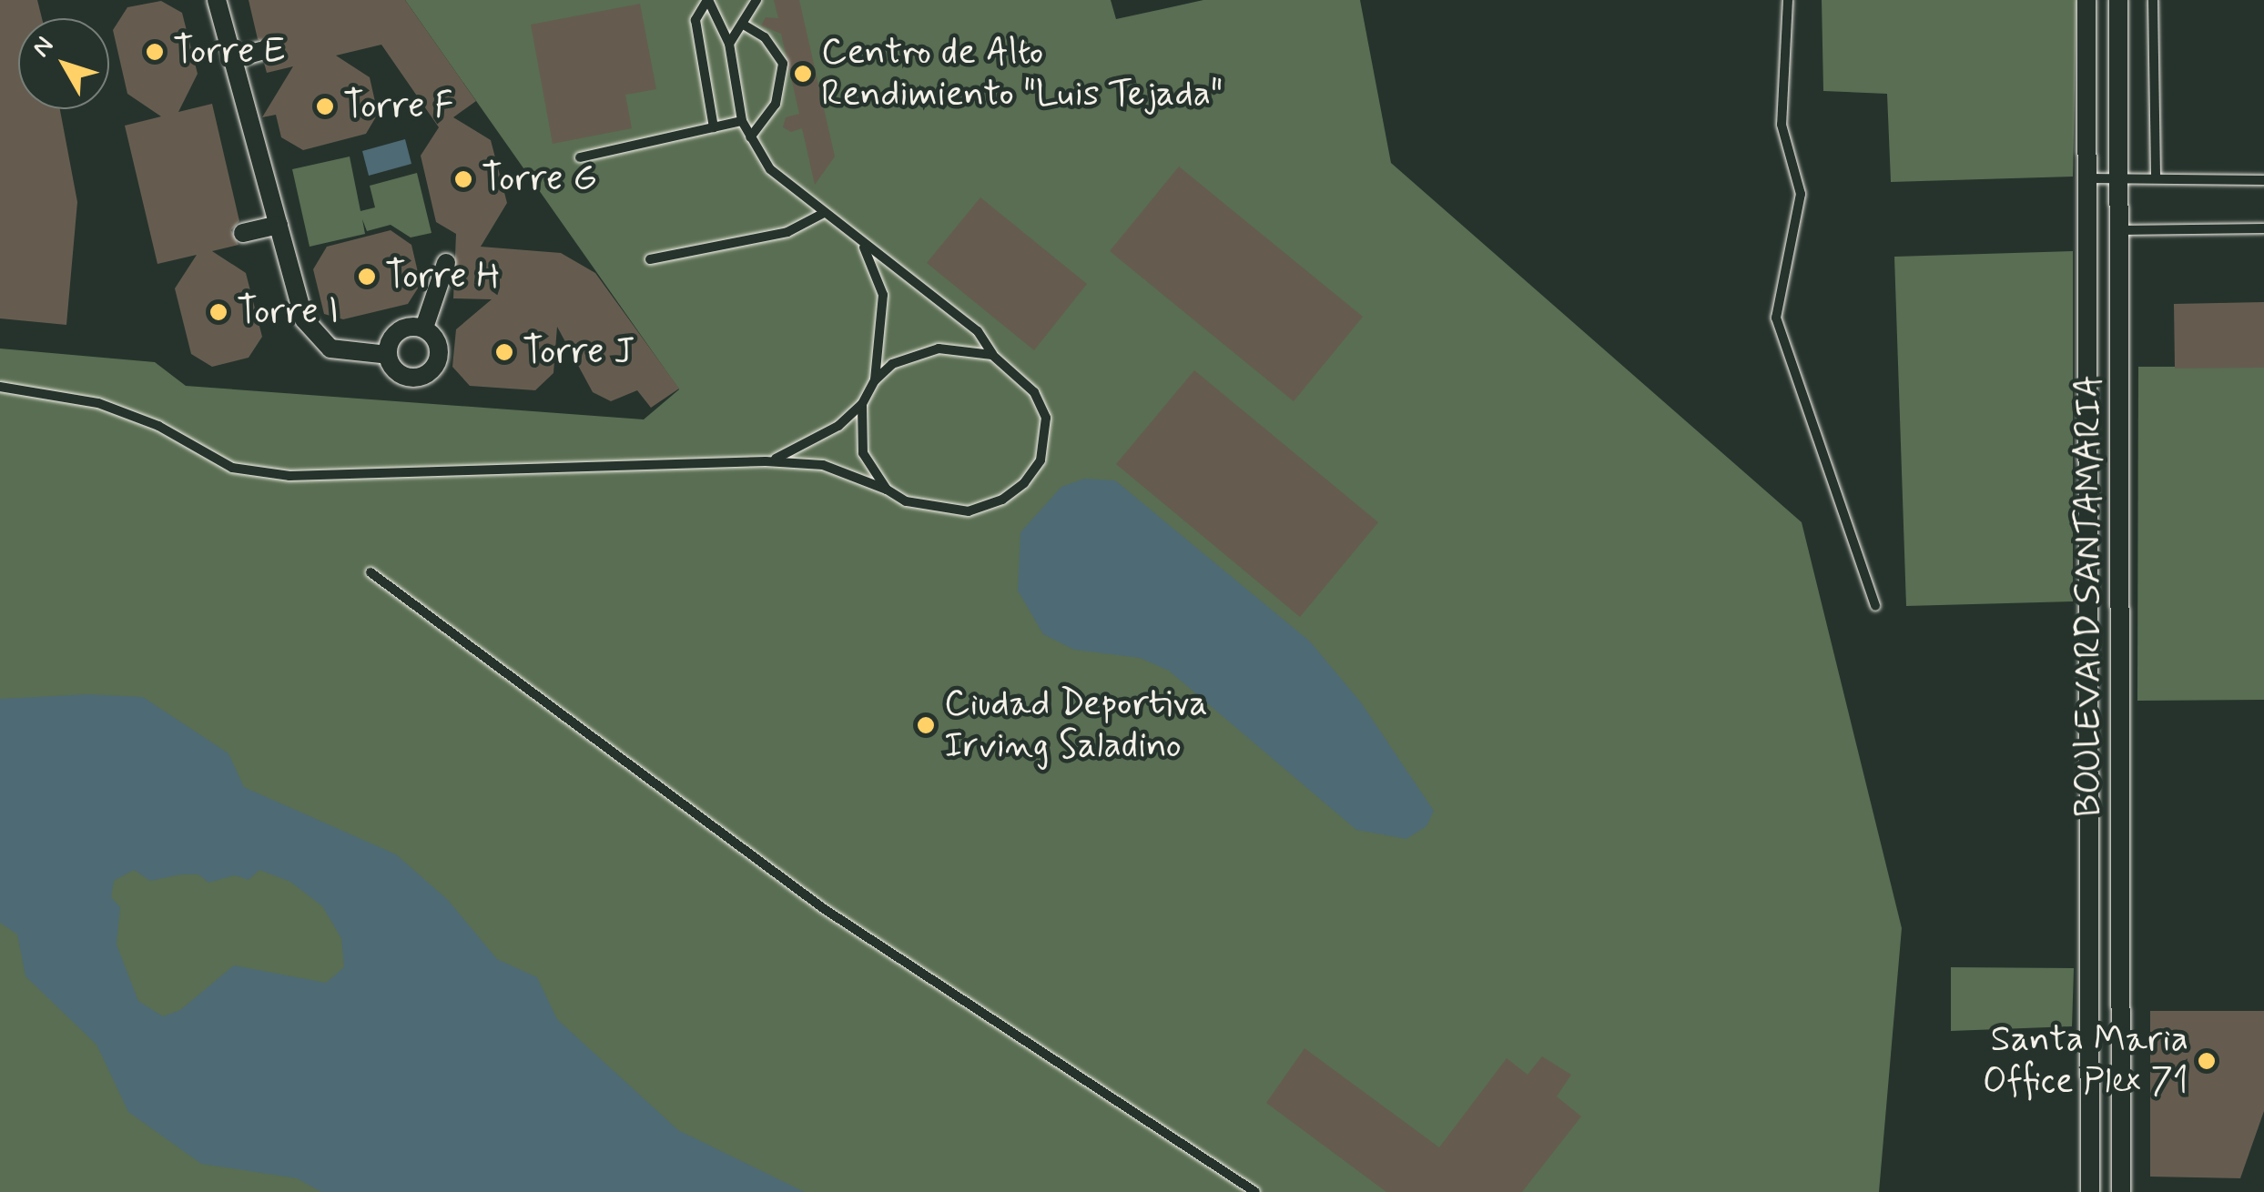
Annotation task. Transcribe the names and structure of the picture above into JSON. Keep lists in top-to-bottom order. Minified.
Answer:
{"streets":{"street":["BOULEVARD SANTAMARIA"]},"places":["Torre E","Centro de Alto Rendimiento \"Luis Tejada\"","Torre F","Torre G","Torre H","Torre I","Torre J","Ciudad Deportiva Irving Saladino","Santa Maria Office Plex 71"],"north":"top left"}
